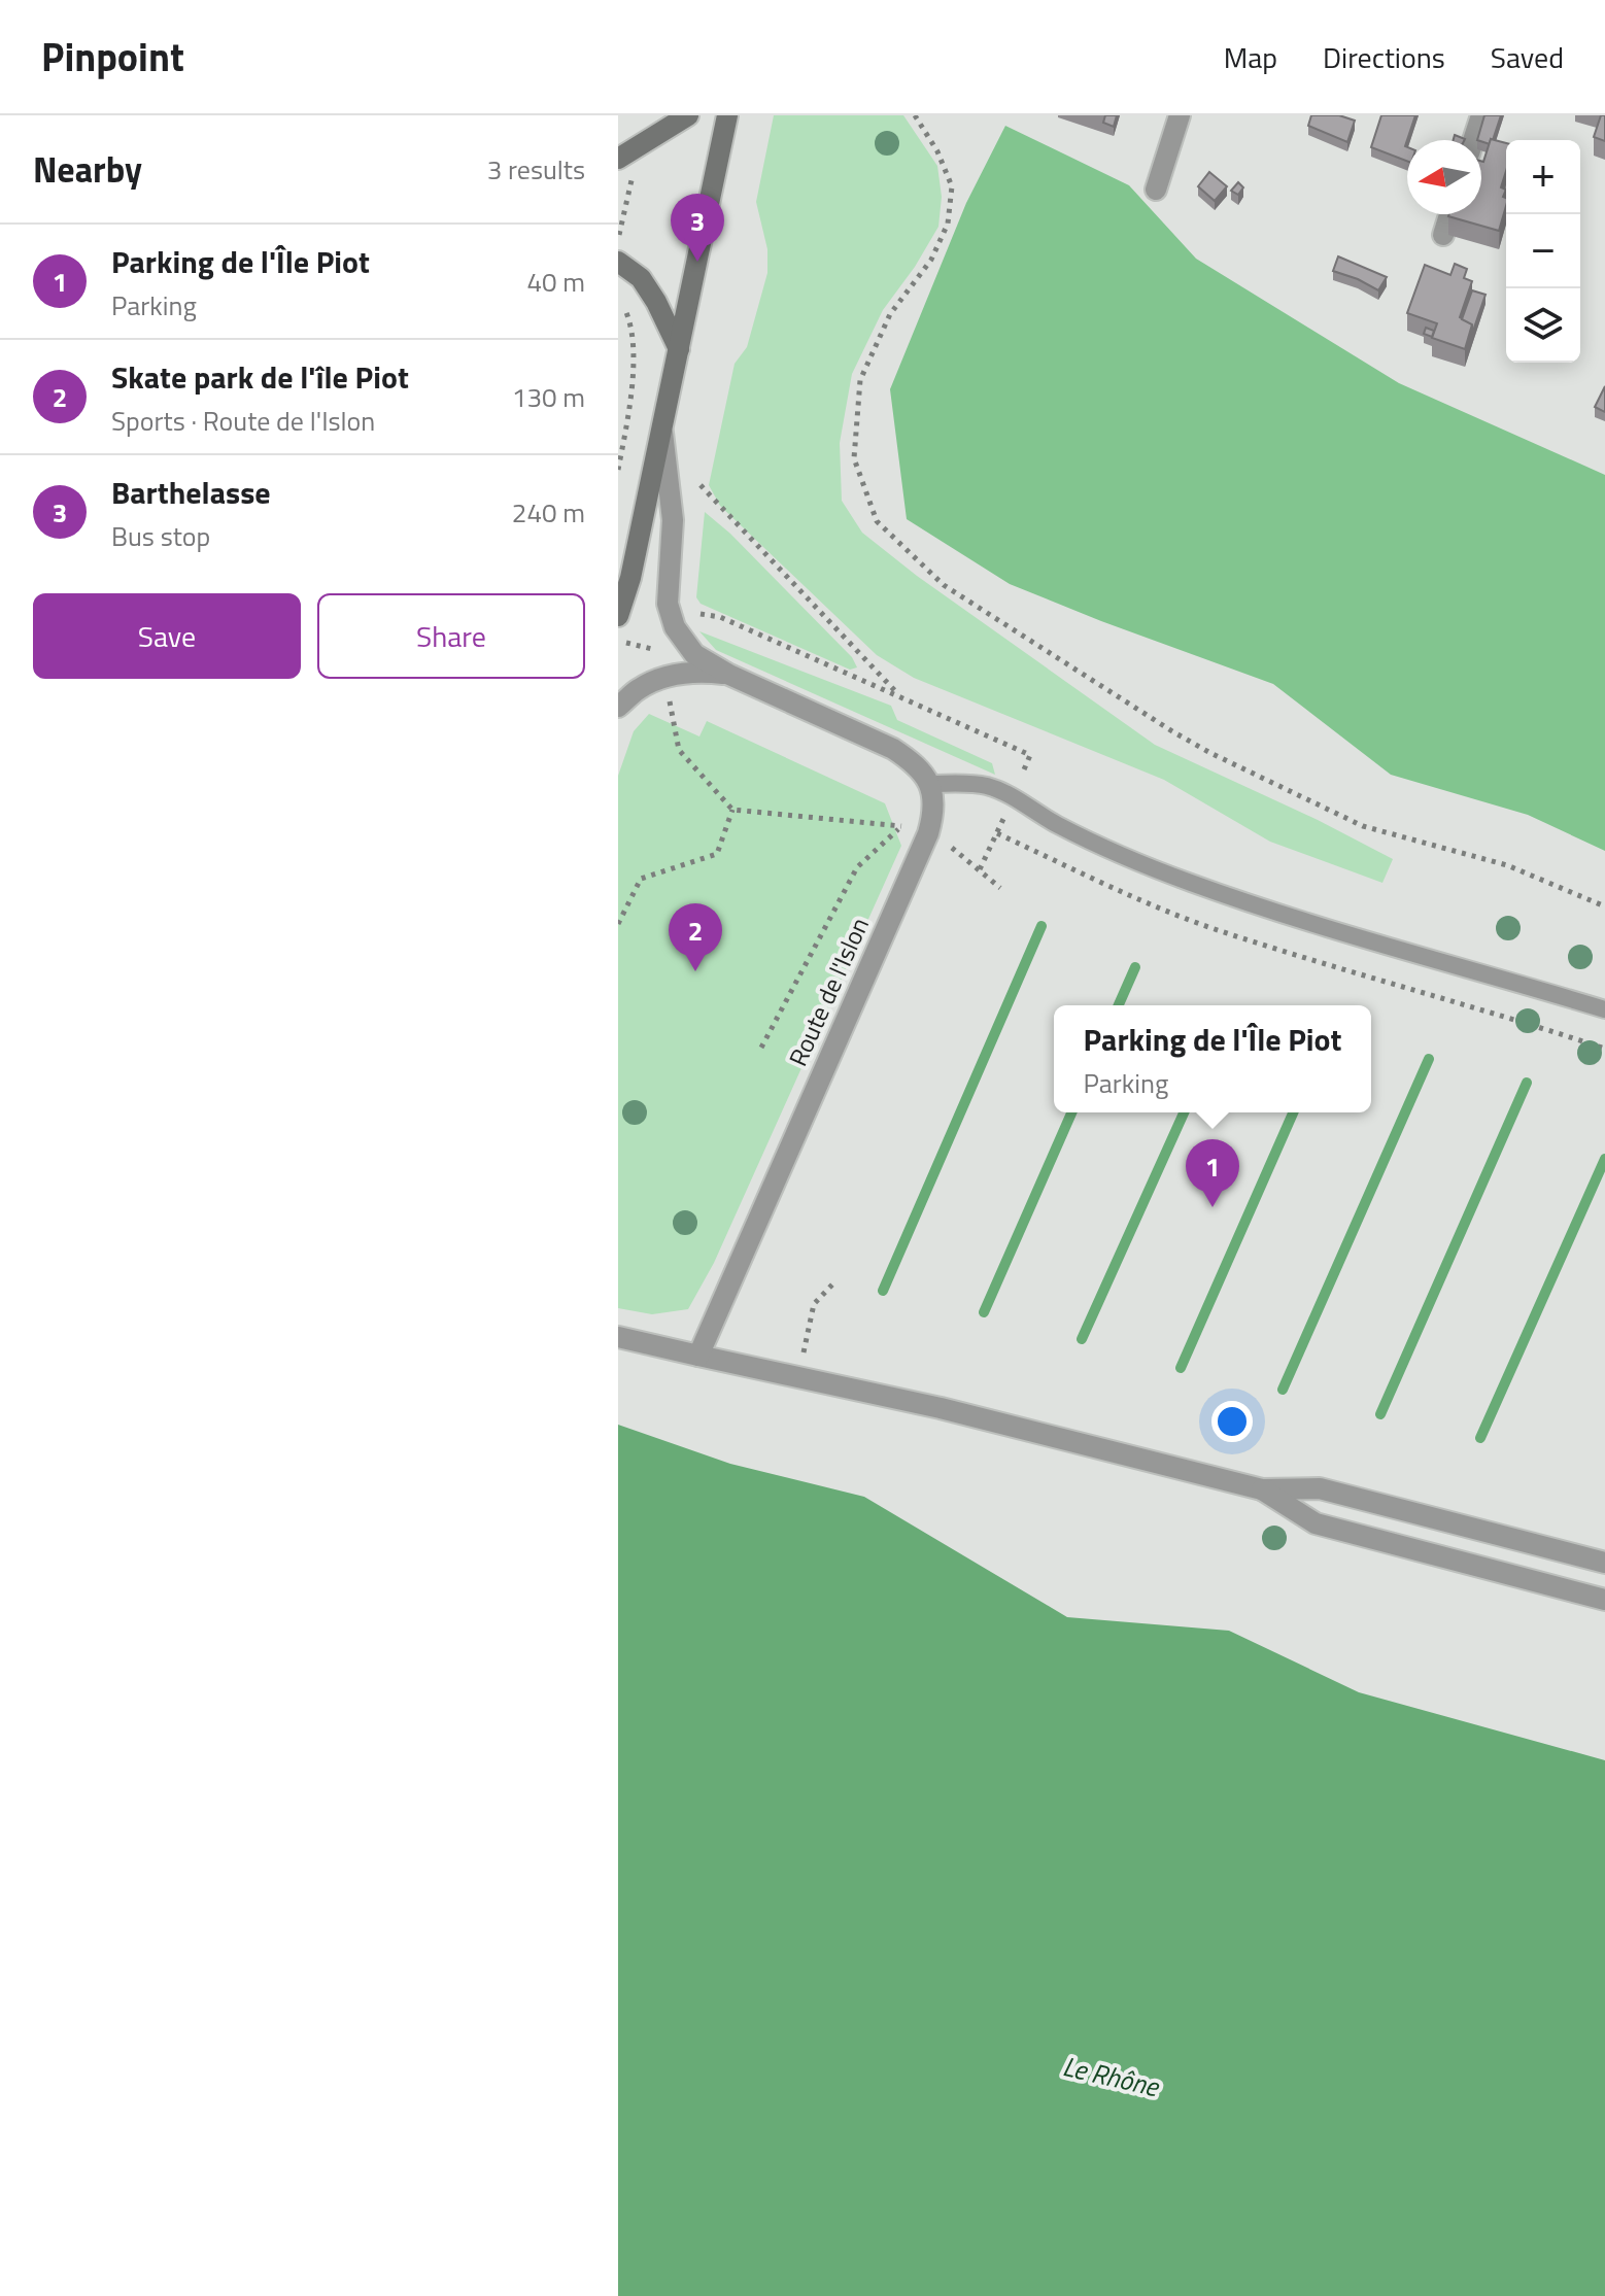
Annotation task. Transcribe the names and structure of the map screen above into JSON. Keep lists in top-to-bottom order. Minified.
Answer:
{"streets":{"street":["Route de l'Islon"]},"water":["Le Rhône"],"north":"left","page":{"header":"Pinpoint","nav":["Map","Directions","Saved"],"heading":["Nearby","3 results"],"map_buttons":["+","−"],"pins":["3","2","1"],"list":[{"mark":"1","name":"Parking de l'Île Piot","note":"Parking","value":"40 m"},{"mark":"2","name":"Skate park de l'île Piot","note":"Sports · Route de l'Islon","value":"130 m"},{"mark":"3","name":"Barthelasse","note":"Bus stop","value":"240 m"}],"buttons":["Save","Share"],"popup":["Parking de l'Île Piot","Parking"]}}
